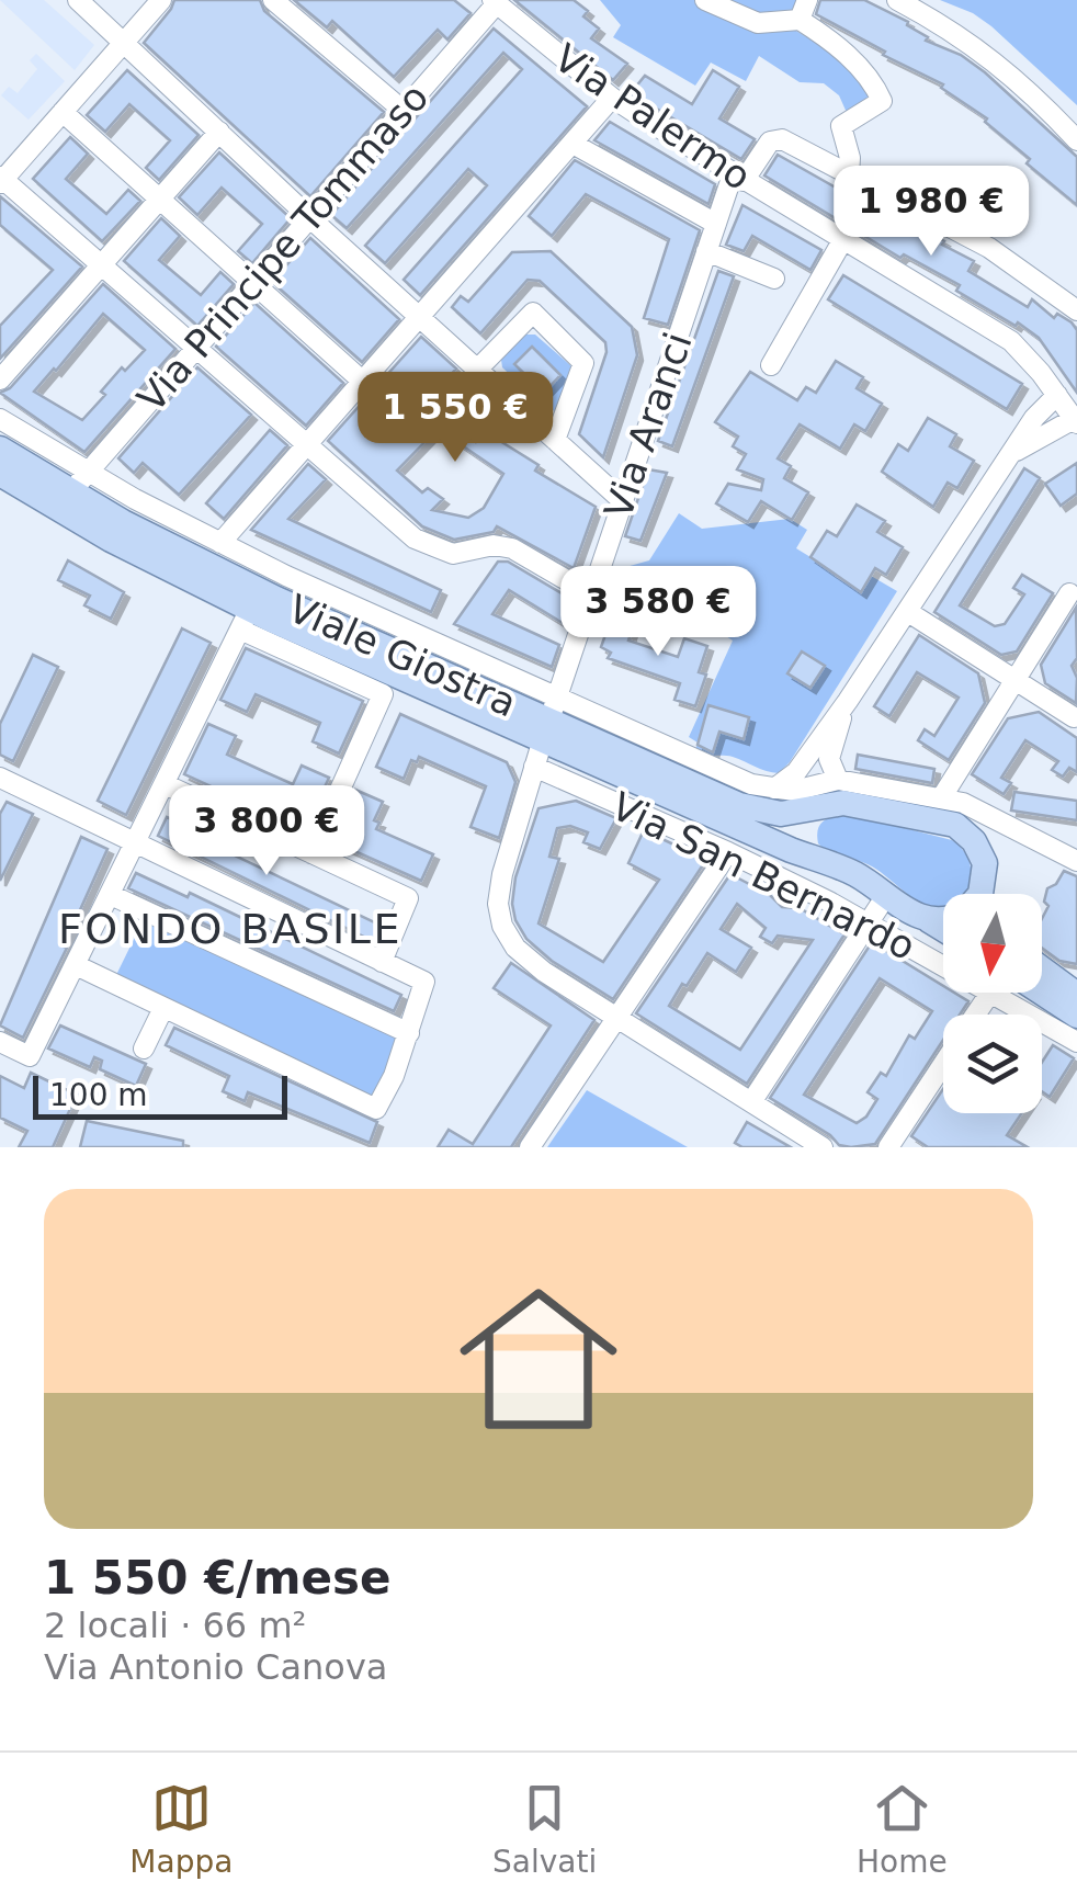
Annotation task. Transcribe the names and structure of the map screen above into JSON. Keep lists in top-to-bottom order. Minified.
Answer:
{"streets":{"main road":["Viale Giostra"],"street":["Via Palermo","Via Principe Tommaso","Via Aranci","Via San Bernardo"]},"crossings":[["Via Palermo","Via Principe Tommaso"],["Via Palermo","Via Aranci"],["Via Principe Tommaso","Viale Giostra"],["Via Aranci","Viale Giostra"],["Via Aranci","Via San Bernardo"]],"districts":["FONDO BASILE"],"scale_bar":"100 m","north":"bottom","page":{"price":["1 980 €","1 550 €","3 580 €","3 800 €"],"scale":"100 m","list":[{"name":"1 550 €/mese","note":"2 locali · 66 m² · Via Antonio Canova"}],"tabs":["Mappa","Salvati","Home"]}}
